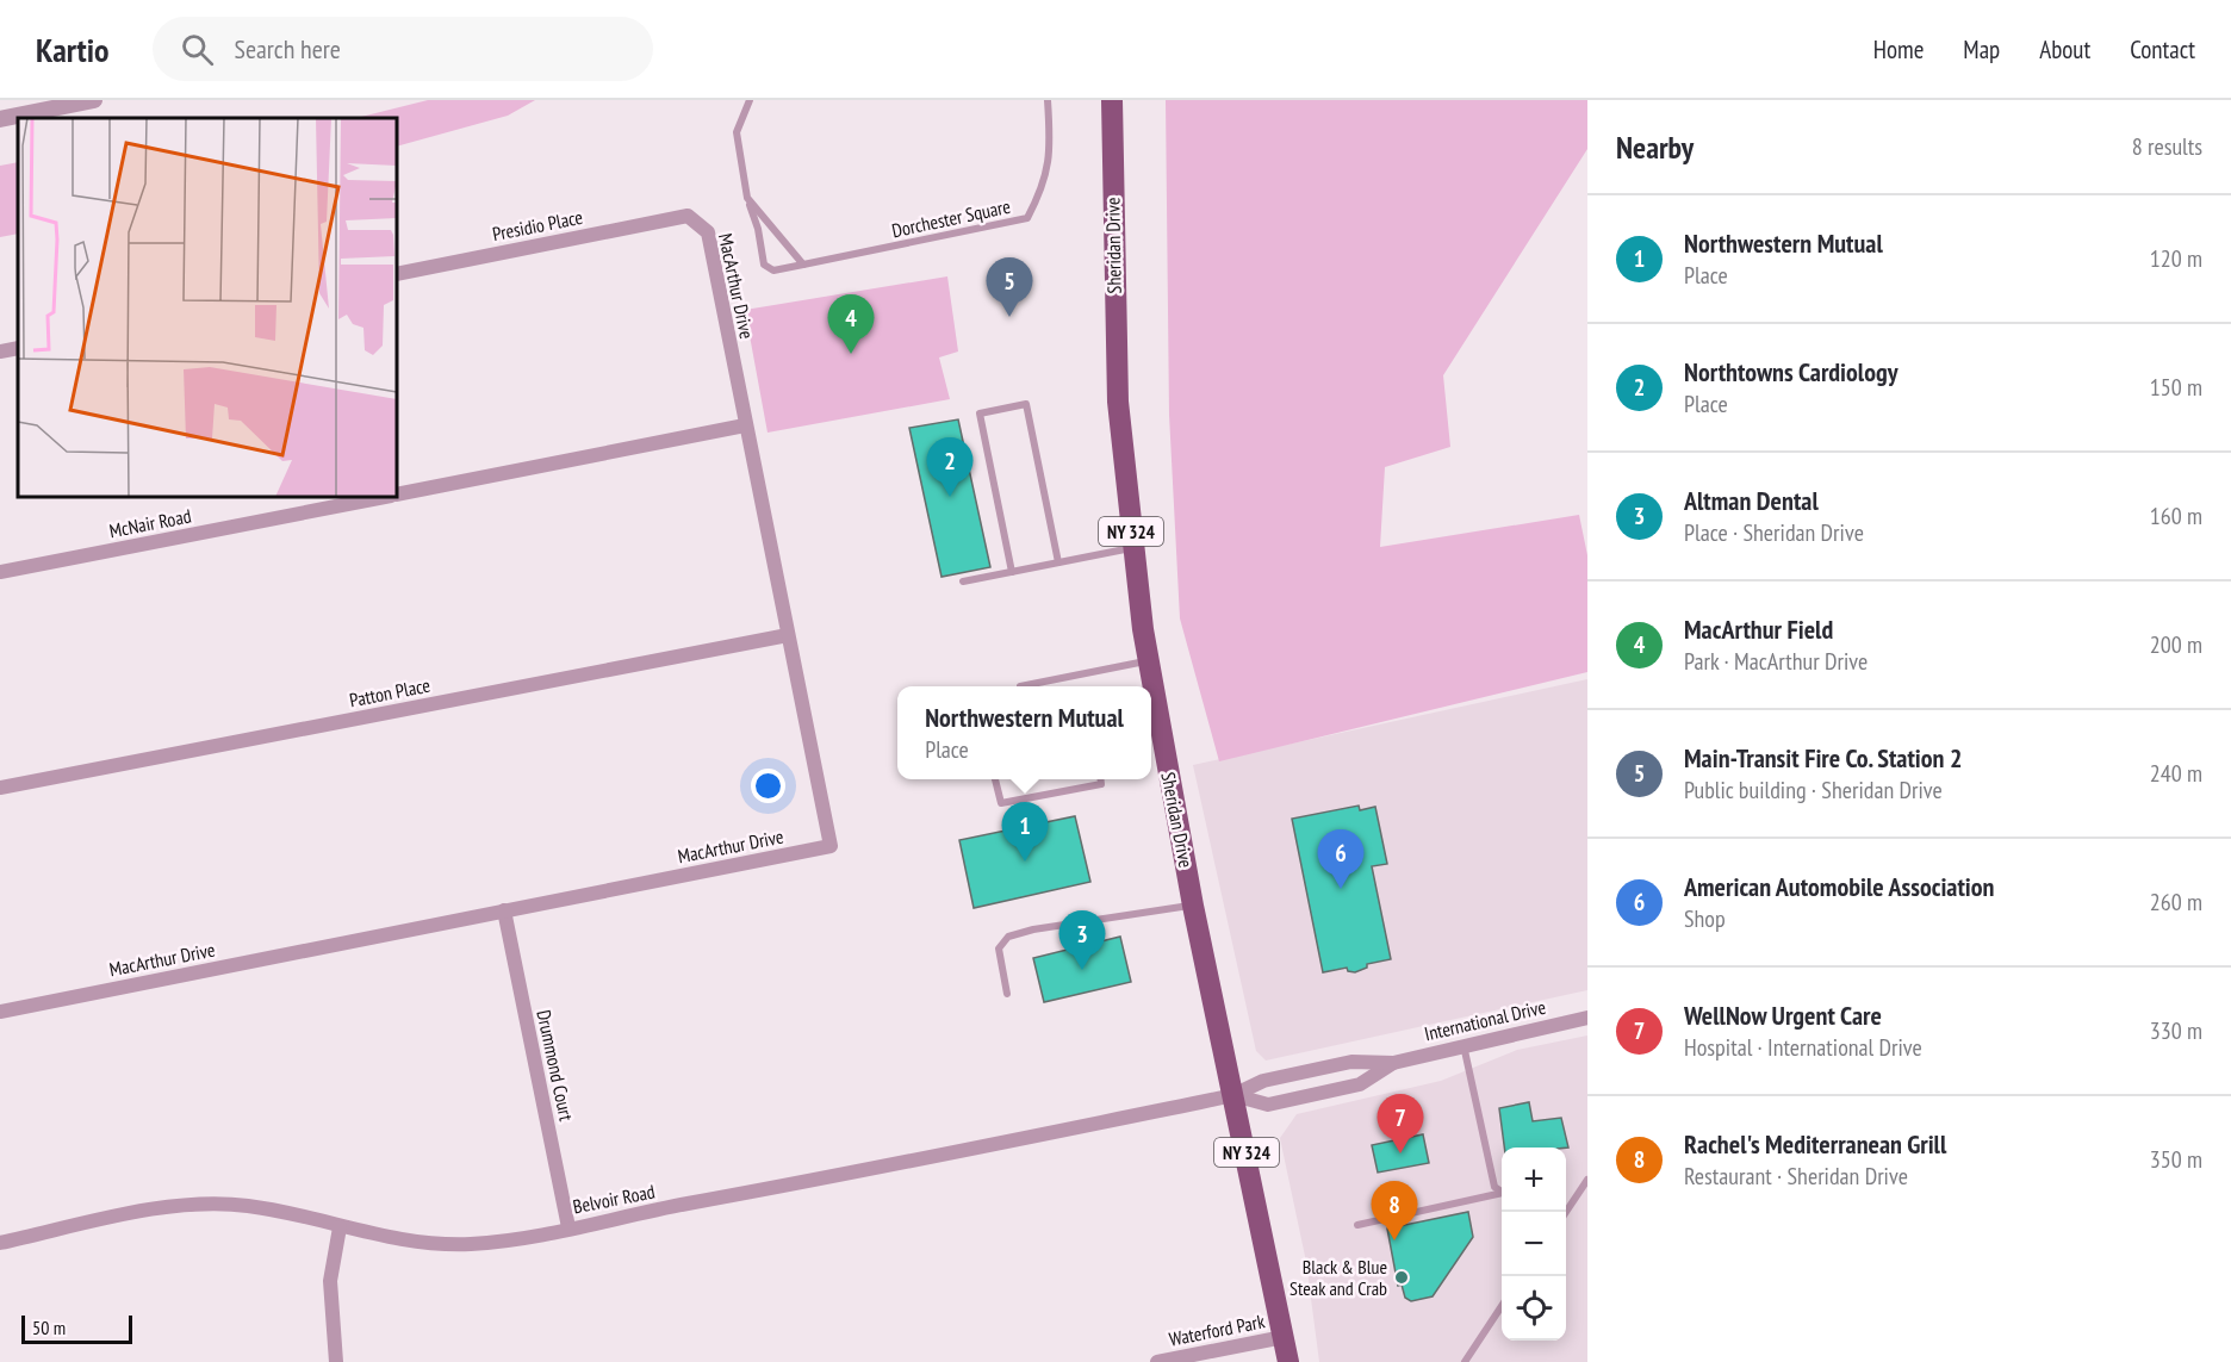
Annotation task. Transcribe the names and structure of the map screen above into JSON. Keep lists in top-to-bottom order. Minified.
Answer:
{"streets":{"main road":["Sheridan Drive","NY 324"],"street":["Presidio Place","MacArthur Drive","McNair Road","Patton Place","International Drive","Drummond Court","Belvoir Road","Waterford Park"],"lane":["Dorchester Square"]},"crossings":[["Presidio Place","MacArthur Drive"],["Sheridan Drive","International Drive"],["Sheridan Drive","Belvoir Road"],["Sheridan Drive","Waterford Park"],["MacArthur Drive","McNair Road"],["MacArthur Drive","Patton Place"],["MacArthur Drive","Drummond Court"],["International Drive","Belvoir Road"],["Drummond Court","Belvoir Road"]],"places":["Black & Blue Steak and Crab"],"scale_bar":"50 m","page":{"header":"Kartio","search":"Search here","nav":["Home","Map","About","Contact"],"heading":["Nearby","8 results"],"list":[{"mark":"1","name":"Northwestern Mutual","note":"Place","value":"120 m"},{"mark":"2","name":"Northtowns Cardiology","note":"Place","value":"150 m"},{"mark":"3","name":"Altman Dental","note":"Place · Sheridan Drive","value":"160 m"},{"mark":"4","name":"MacArthur Field","note":"Park · MacArthur Drive","value":"200 m"},{"mark":"5","name":"Main-Transit Fire Co. Station 2","note":"Public building · Sheridan Drive","value":"240 m"},{"mark":"6","name":"American Automobile Association","note":"Shop","value":"260 m"},{"mark":"7","name":"WellNow Urgent Care","note":"Hospital · International Drive","value":"330 m"},{"mark":"8","name":"Rachel's Mediterranean Grill","note":"Restaurant · Sheridan Drive","value":"350 m"}],"pins":["5","4","2","1","6","3","7","8"],"popup":["Northwestern Mutual","Place"],"map_buttons":["+","−"],"scale":"50 m"}}
